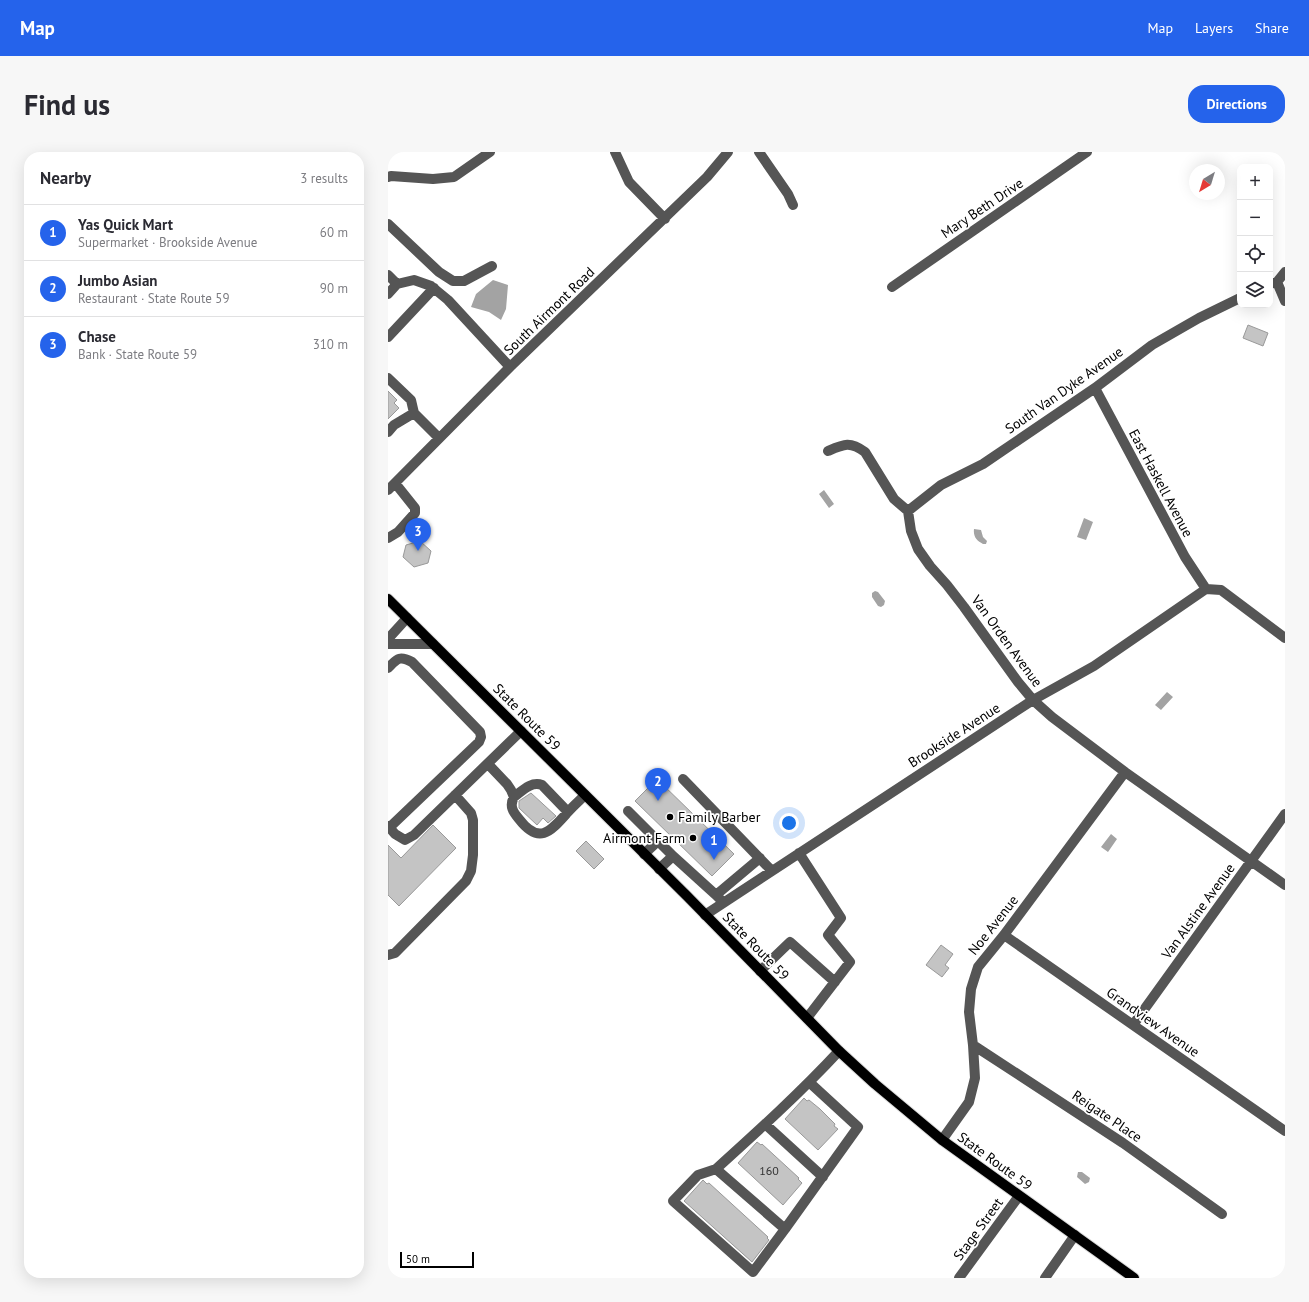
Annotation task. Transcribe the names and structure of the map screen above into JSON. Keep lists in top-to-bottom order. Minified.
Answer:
{"streets":{"main road":["State Route 59"],"street":["Mary Beth Drive","South Airmont Road","South Van Dyke Avenue","East Haskell Avenue","Van Orden Avenue","Brookside Avenue","Van Alstine Avenue","Noe Avenue","Grandview Avenue","Reigate Place","Stage Street"]},"crossings":[["South Van Dyke Avenue","East Haskell Avenue"],["South Van Dyke Avenue","Van Orden Avenue"],["East Haskell Avenue","Brookside Avenue"],["Van Orden Avenue","Brookside Avenue"],["Van Orden Avenue","Van Alstine Avenue"],["Van Orden Avenue","Noe Avenue"],["State Route 59","Brookside Avenue"],["State Route 59","Noe Avenue"],["State Route 59","Stage Street"],["Van Alstine Avenue","Grandview Avenue"],["Noe Avenue","Grandview Avenue"],["Noe Avenue","Reigate Place"]],"places":["Family Barber","Airmont Farm"],"house_numbers":["160"],"scale_bar":"50 m","north":"bottom left","page":{"header":"Map","nav":["Map","Layers","Share"],"buttons":"Directions","title":"Find us","heading":["Nearby","3 results"],"map_buttons":["+","−"],"list":[{"mark":"1","name":"Yas Quick Mart","note":"Supermarket · Brookside Avenue","value":"60 m"},{"mark":"2","name":"Jumbo Asian","note":"Restaurant · State Route 59","value":"90 m"},{"mark":"3","name":"Chase","note":"Bank · State Route 59","value":"310 m"}],"pins":["3","2","1"],"scale":"50 m"}}
